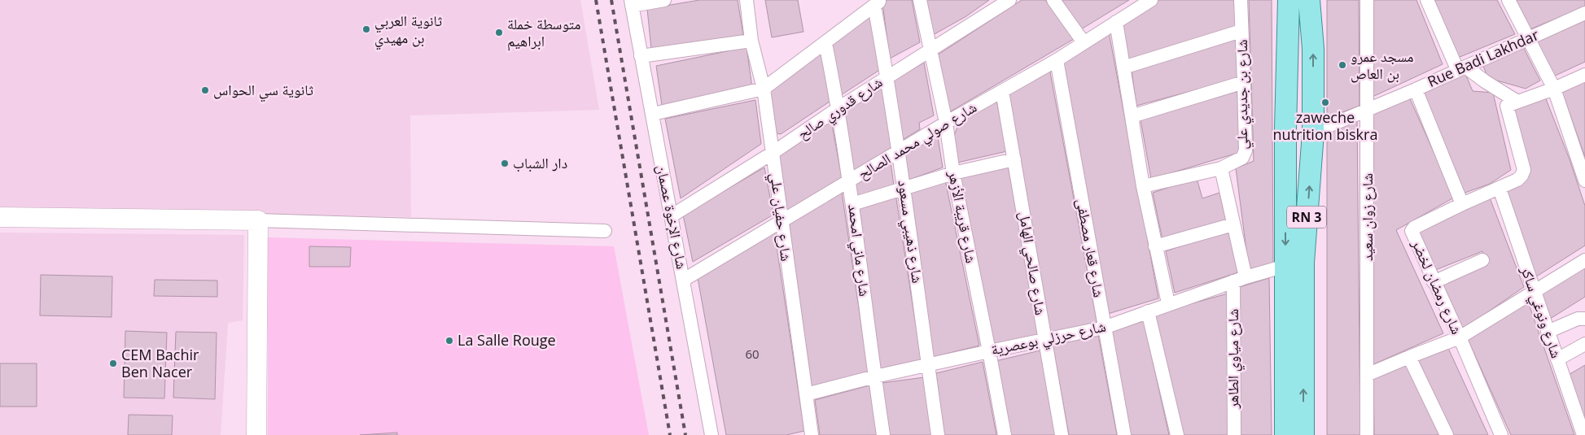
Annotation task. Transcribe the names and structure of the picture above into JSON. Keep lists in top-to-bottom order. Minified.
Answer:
{"streets":{"main road":["RN 3"],"street":["Rue Badi Lakhdar","شارع بن جديدي علي","شارع قدوري صالح","شارع صولي محمد الصالح","شارع الإخوة عصمان","شارع حفيان علي","شارع قريبة الأزهر","شارع زوان سعيد","شارع ذهيبي مسعود","شارع قعار مصطفى","شارع ماني امحمد","شارع صالحي الهامل","شارع رمضان لخضر","شارع ونوغي ساكر","شارع حرزلي بوعصرية","شارع مياوي الطاهر"]},"crossings":[["Rue Badi Lakhdar","RN 3"],["Rue Badi Lakhdar","شارع زوان سعيد"],["شارع بن جديدي علي","شارع مياوي الطاهر"],["شارع قدوري صالح","شارع الإخوة عصمان"],["شارع قدوري صالح","شارع حفيان علي"],["شارع قدوري صالح","شارع قريبة الأزهر"],["شارع قدوري صالح","شارع ذهيبي مسعود"],["شارع قدوري صالح","شارع ماني امحمد"],["شارع صولي محمد الصالح","شارع الإخوة عصمان"],["شارع صولي محمد الصالح","شارع حفيان علي"],["شارع صولي محمد الصالح","شارع قريبة الأزهر"],["شارع صولي محمد الصالح","شارع ذهيبي مسعود"],["شارع صولي محمد الصالح","شارع قعار مصطفى"],["شارع صولي محمد الصالح","شارع ماني امحمد"],["شارع صولي محمد الصالح","شارع صالحي الهامل"],["شارع حفيان علي","شارع حرزلي بوعصرية"],["شارع قريبة الأزهر","شارع حرزلي بوعصرية"],["RN 3","شارع حرزلي بوعصرية"],["شارع ذهيبي مسعود","شارع حرزلي بوعصرية"],["شارع قعار مصطفى","شارع حرزلي بوعصرية"],["شارع ماني امحمد","شارع حرزلي بوعصرية"],["شارع صالحي الهامل","شارع حرزلي بوعصرية"],["شارع رمضان لخضر","شارع ونوغي ساكر"],["شارع حرزلي بوعصرية","شارع مياوي الطاهر"]],"places":["ثانوية العربي بن مهيدي","متوسطة خملة ابراهيم","مسجد عمرو بن العاص","ثانوية سي الحواس","zaweche nutrition biskra","دار الشباب","La Salle Rouge","CEM Bachir Ben Nacer"],"house_numbers":["60"]}
